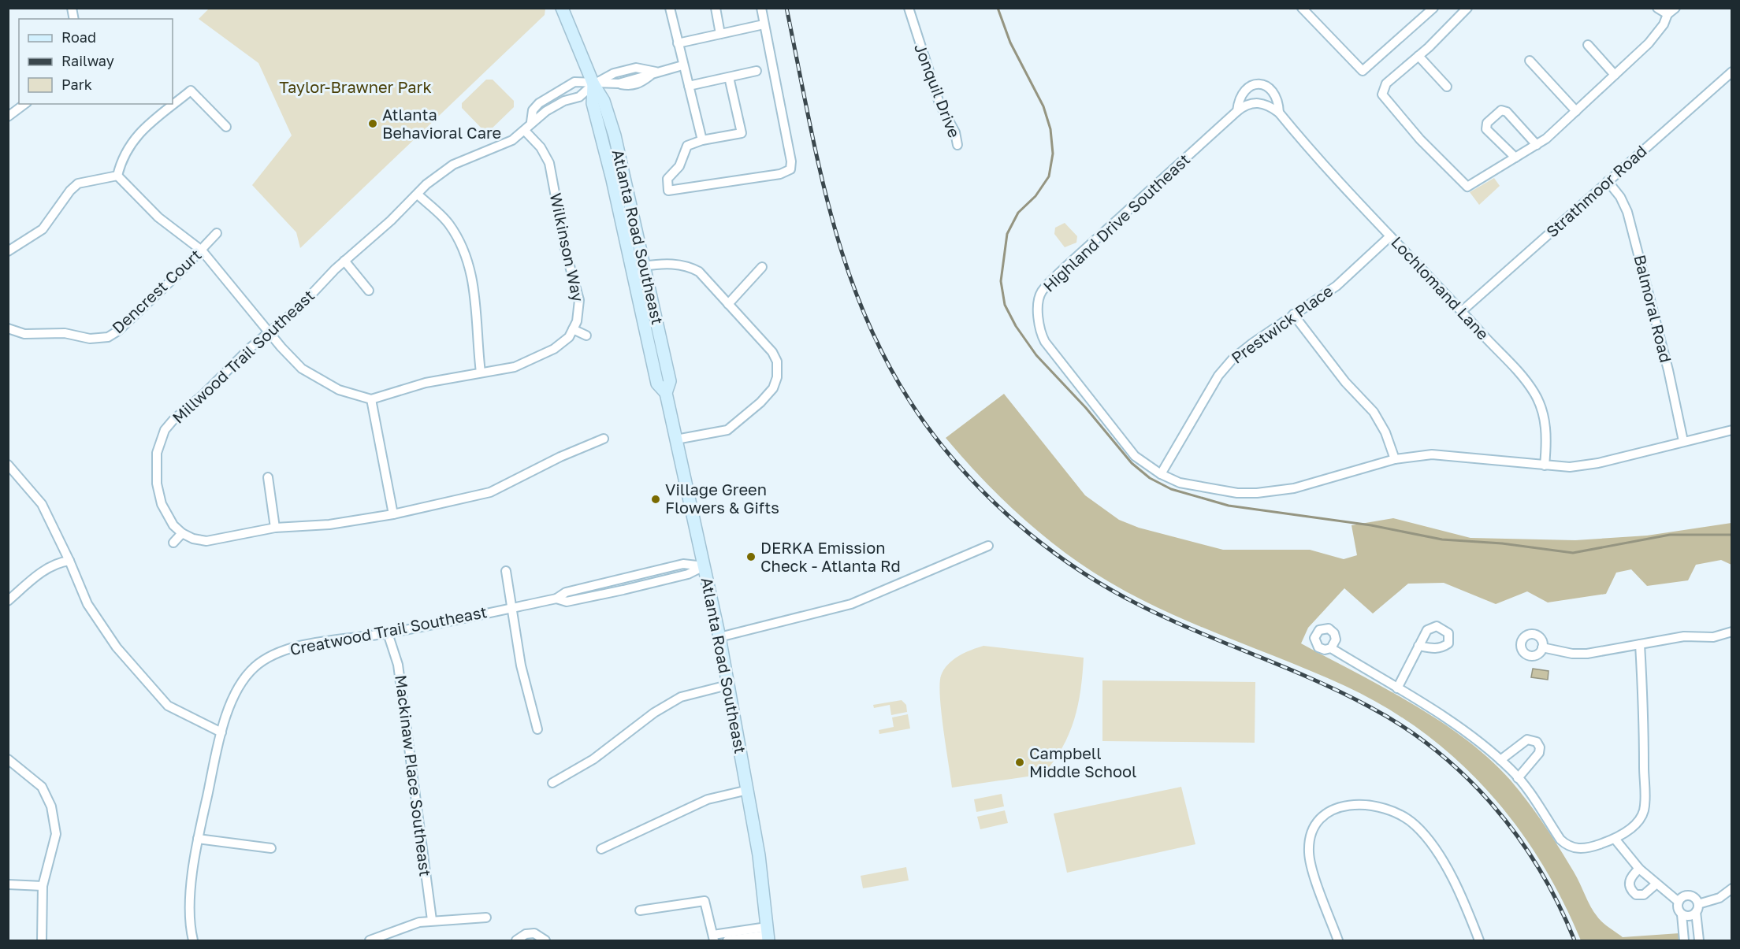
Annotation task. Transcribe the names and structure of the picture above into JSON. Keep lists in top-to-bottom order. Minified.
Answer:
{"streets":{"main road":["Atlanta Road Southeast"],"street":["Jonquil Drive","Strathmoor Road","Highland Drive Southeast","Wilkinson Way","Lochlomand Lane","Dencrest Court","Balmoral Road","Prestwick Place","Millwood Trail Southeast","Creatwood Trail Southeast","Mackinaw Place Southeast"]},"crossings":[["Strathmoor Road","Lochlomand Lane"],["Strathmoor Road","Balmoral Road"],["Highland Drive Southeast","Lochlomand Lane"],["Highland Drive Southeast","Balmoral Road"],["Highland Drive Southeast","Prestwick Place"],["Atlanta Road Southeast","Millwood Trail Southeast"],["Atlanta Road Southeast","Creatwood Trail Southeast"],["Wilkinson Way","Millwood Trail Southeast"],["Lochlomand Lane","Prestwick Place"],["Creatwood Trail Southeast","Mackinaw Place Southeast"]],"parks":["Taylor-Brawner Park"],"places":["Atlanta Behavioral Care","Village Green Flowers & Gifts","DERKA Emission Check - Atlanta Rd","Campbell Middle School"],"legend":["Road","Railway","Park"]}
